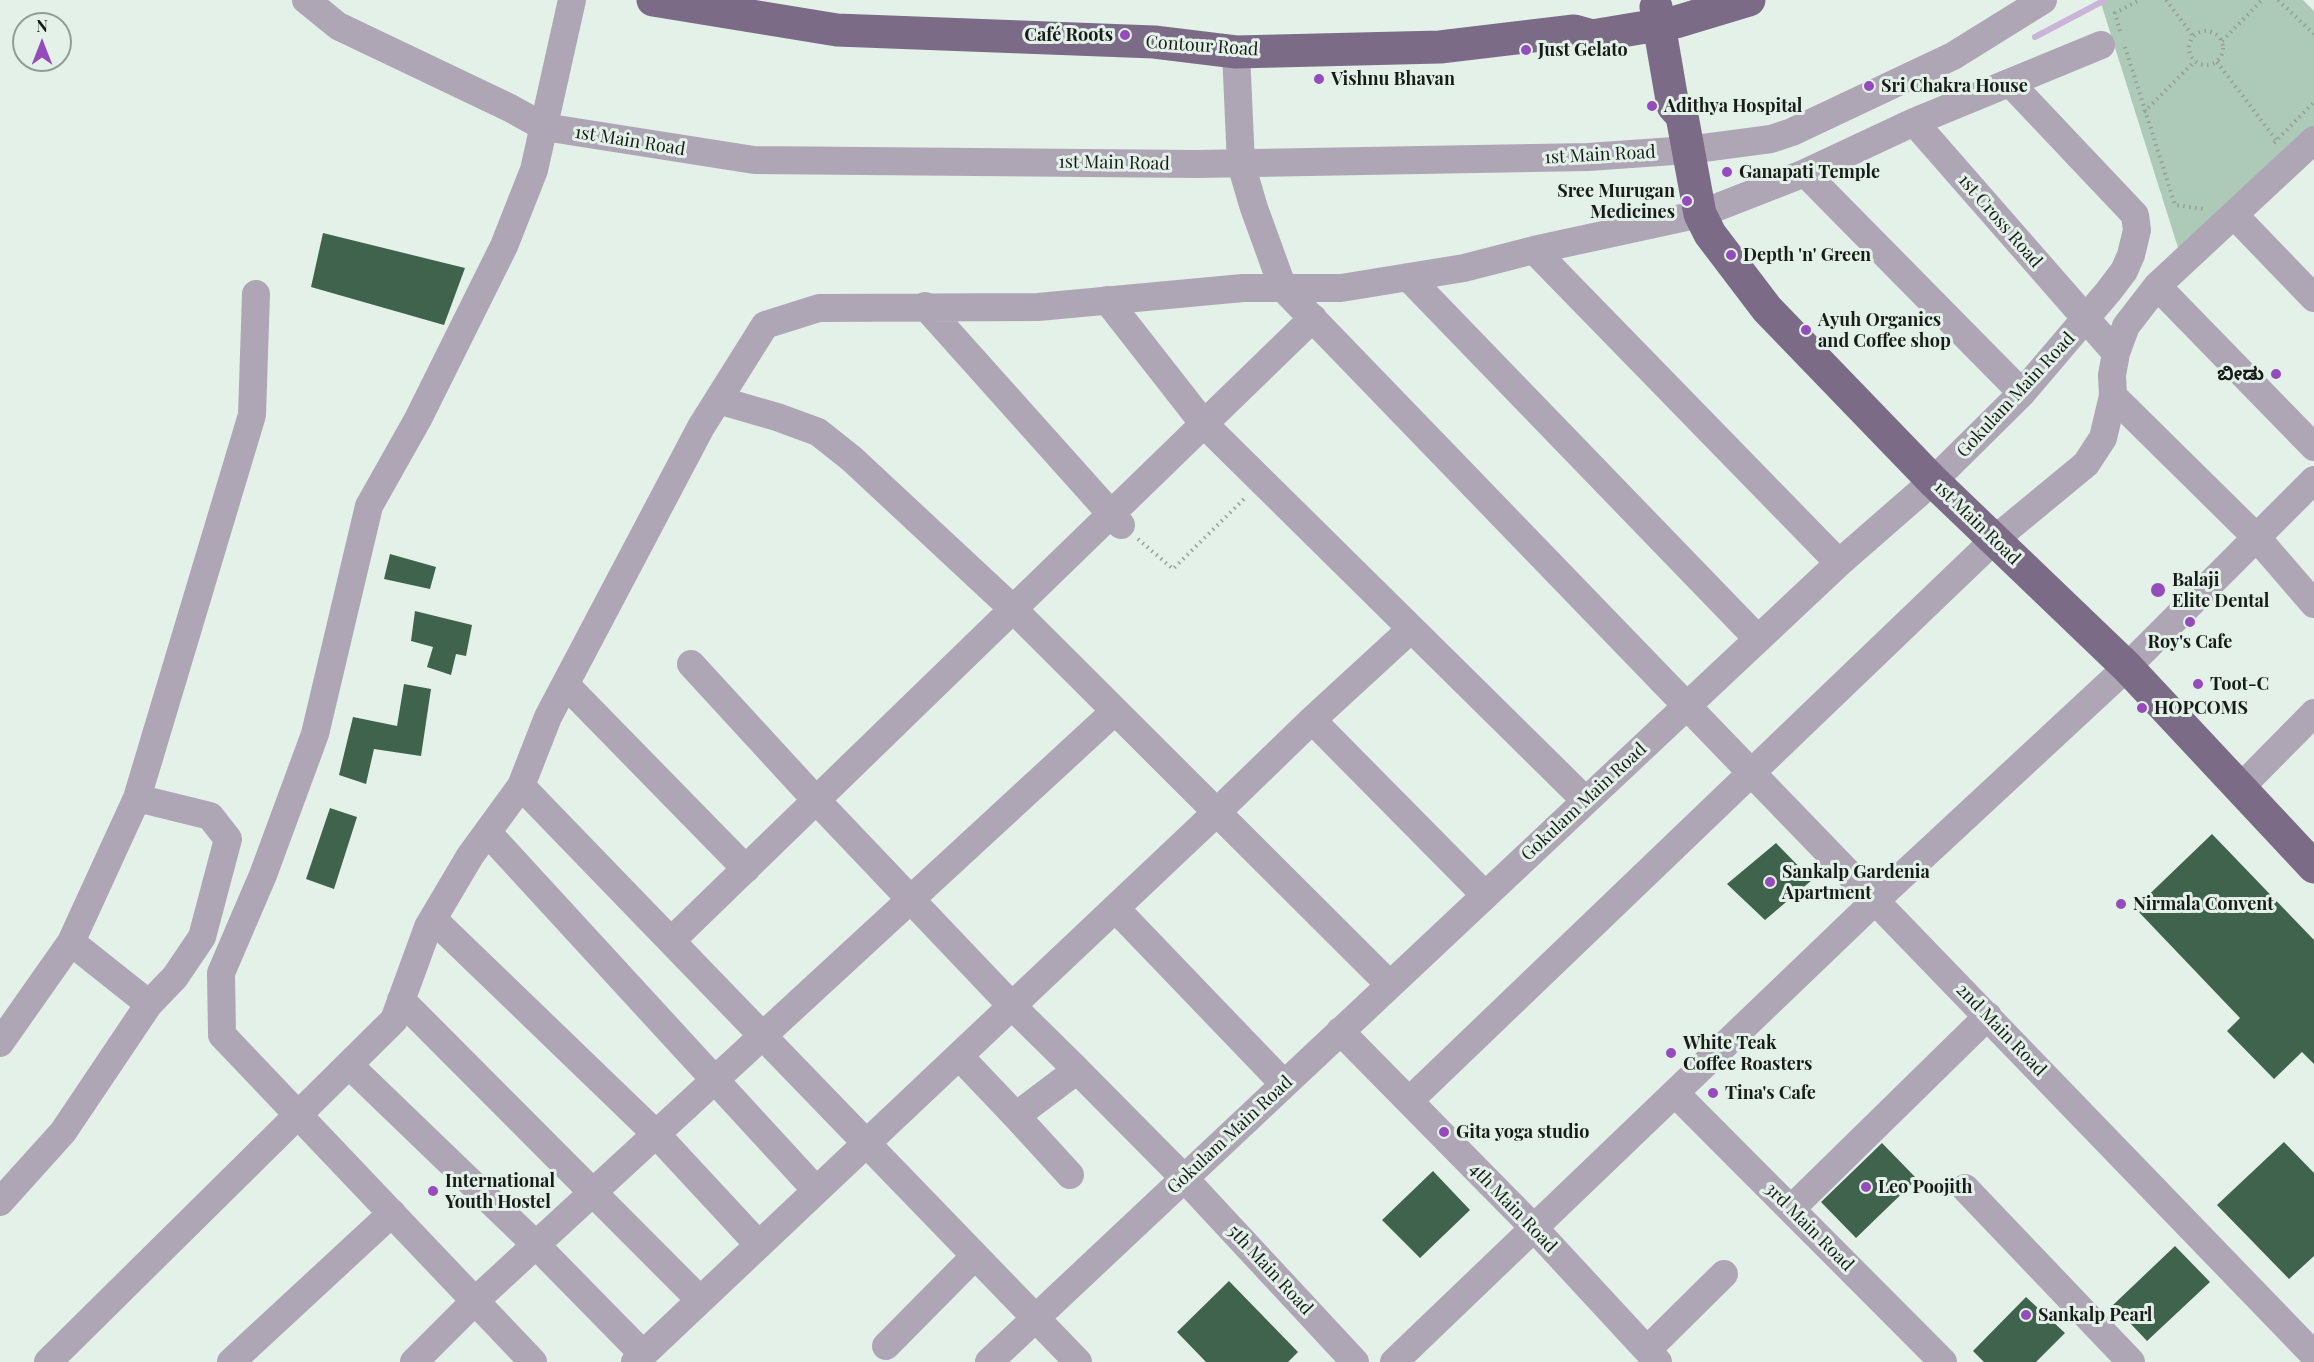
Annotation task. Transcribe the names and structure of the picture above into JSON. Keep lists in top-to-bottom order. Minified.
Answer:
{"streets":{"main road":["Contour Road","1st Main Road"],"street":["1st Cross Road","Gokulam Main Road","2nd Main Road","4th Main Road","3rd Main Road","5th Main Road"]},"crossings":[["Contour Road","1st Main Road"],["1st Main Road","Gokulam Main Road"],["1st Cross Road","Gokulam Main Road"],["Gokulam Main Road","2nd Main Road"],["Gokulam Main Road","4th Main Road"],["Gokulam Main Road","5th Main Road"]],"places":["Café Roots","Just Gelato","Vishnu Bhavan","Sri Chakra House","Adithya Hospital","Ganapati Temple","Sree Murugan Medicines","Depth 'n' Green","Ayuh Organics and Coffee shop","ಬೀಡು","Balaji Elite Dental","Roy's Cafe","Toot-C","HOPCOMS","Sankalp Gardenia Apartment","Nirmala Convent","White Teak Coffee Roasters","Tina's Cafe","Gita yoga studio","Leo Poojith","International Youth Hostel","Sankalp Pearl"],"north":"top"}
